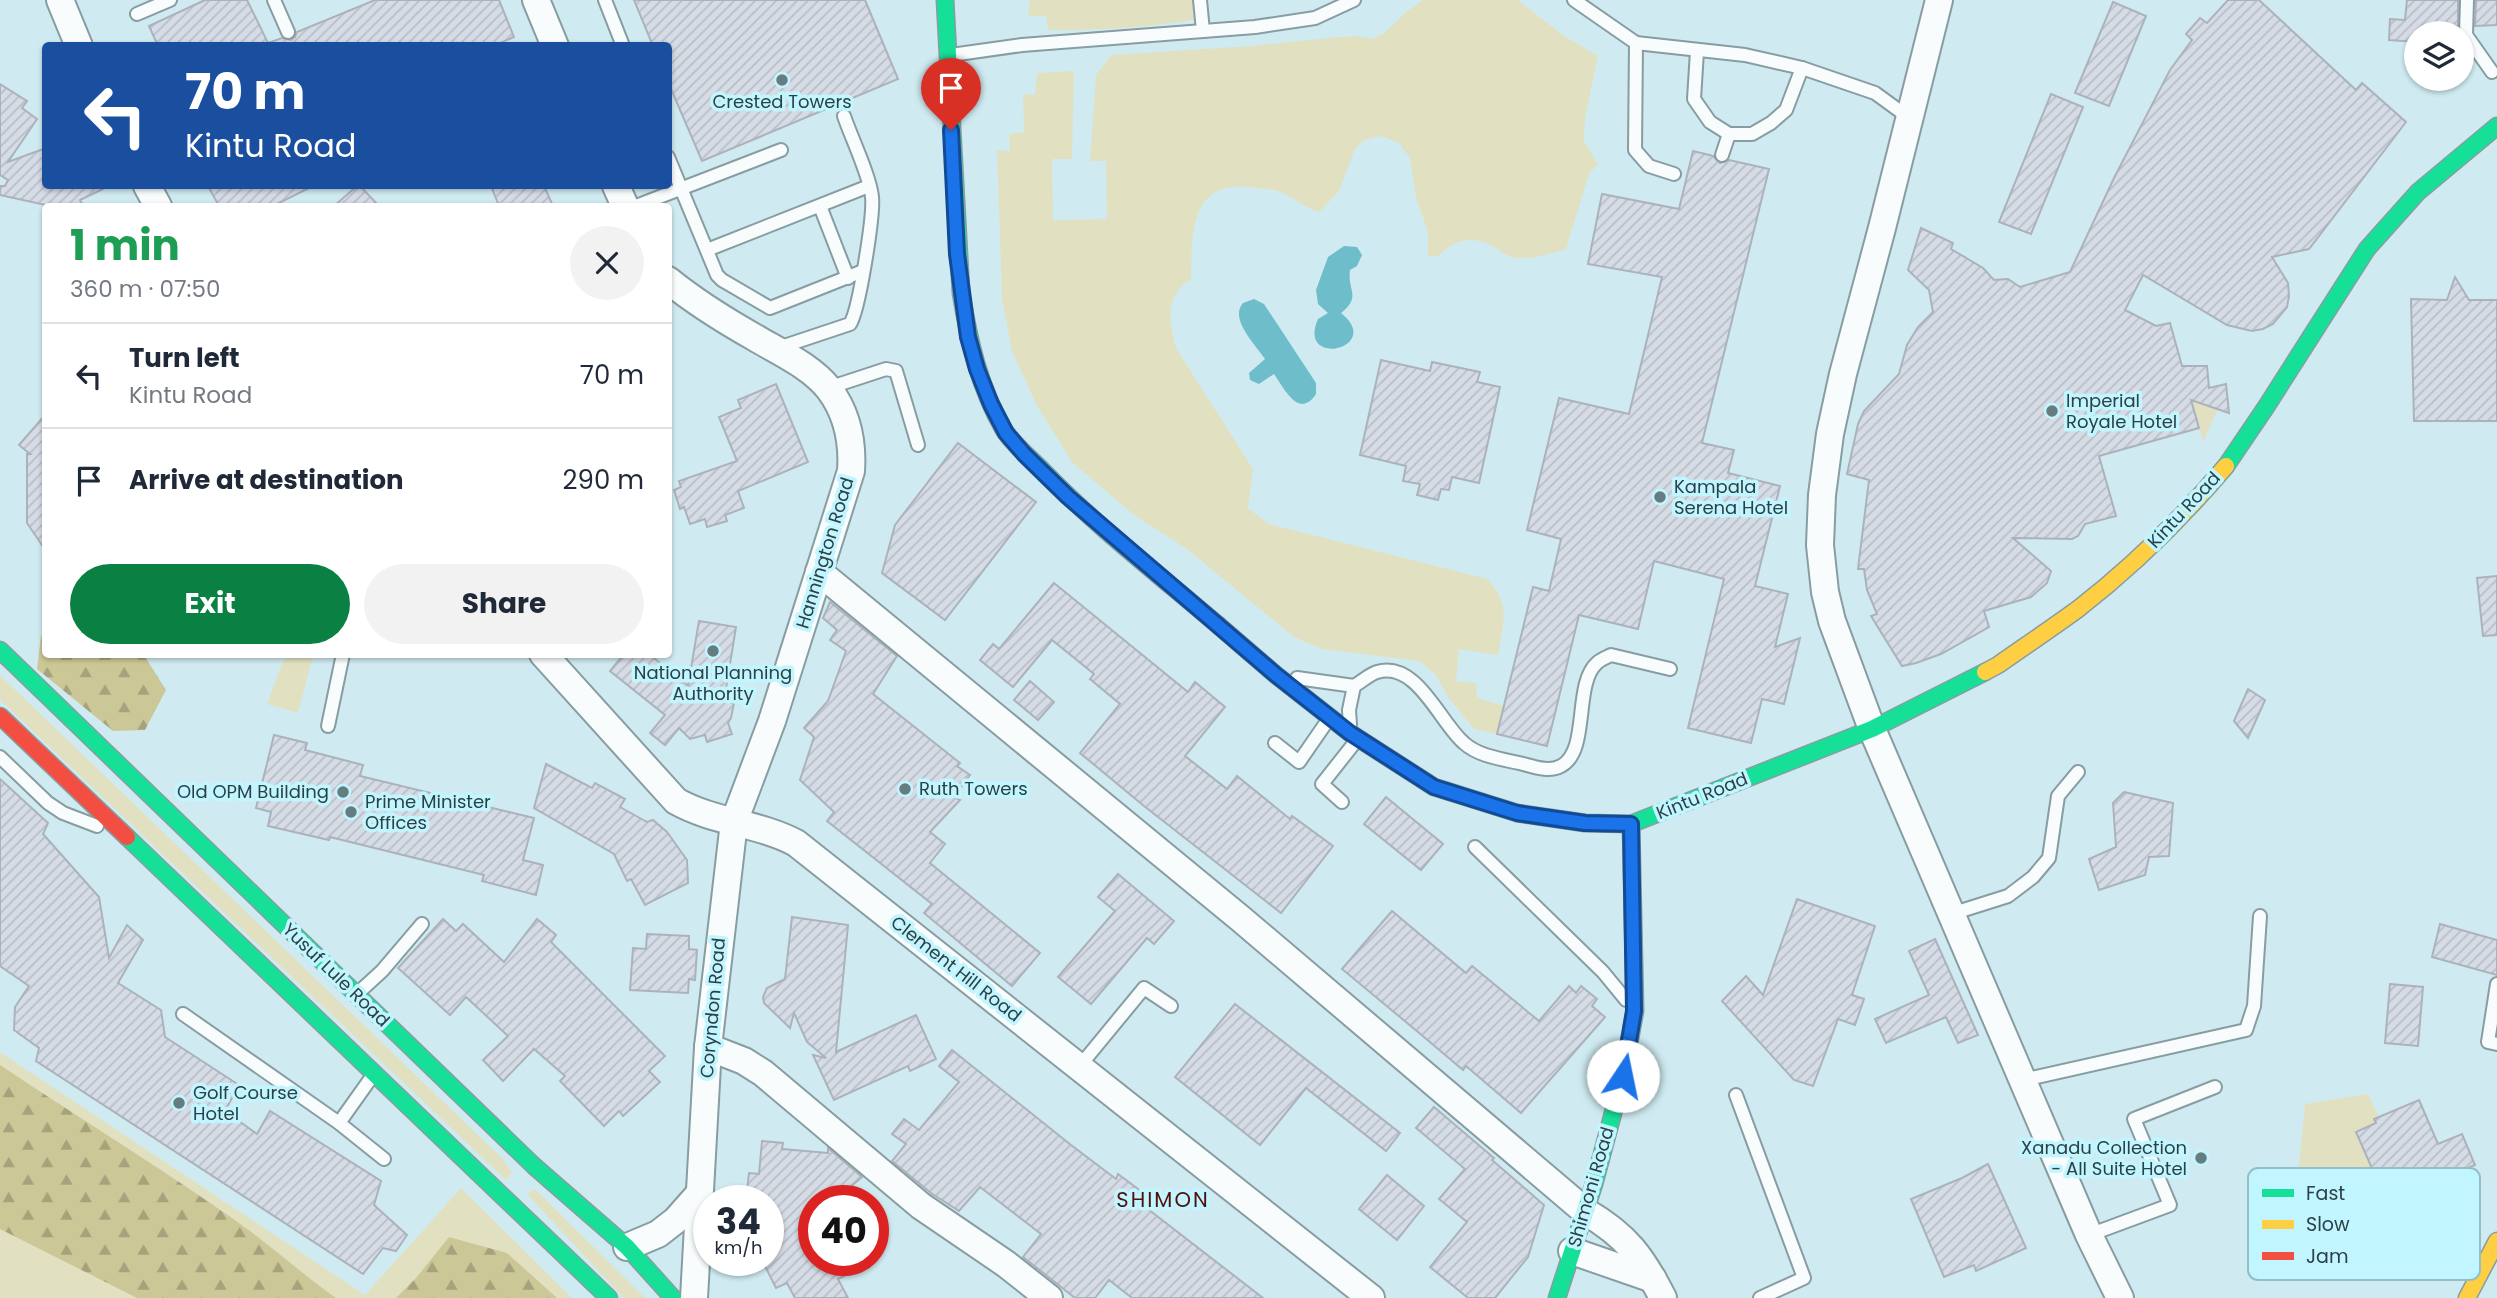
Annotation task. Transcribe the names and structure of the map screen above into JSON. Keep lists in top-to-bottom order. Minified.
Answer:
{"streets":{"street":["Kintu Road","Hannington Road","Clement Hill Road","Yusuf Lule Road","Coryndon Road","Shimoni Road"]},"crossings":[["Kintu Road","Shimoni Road"],["Hannington Road","Clement Hill Road"],["Hannington Road","Coryndon Road"],["Clement Hill Road","Coryndon Road"]],"districts":["SHIMON"],"places":["Crested Towers","Imperial Royale Hotel","Kampala Serena Hotel","National Planning Authority","Ruth Towers","Old OPM Building","Prime Minister Offices","Golf Course Hotel","Xanadu Collection - All Suite Hotel"],"legend":["Fast","Slow","Jam"],"page":{"turn":["70 m","Kintu Road"],"heading":["1 min","360 m · 07:50"],"list":[{"name":"Turn left","note":"Kintu Road","value":"70 m"},{"name":"Arrive at destination","value":"290 m"}],"buttons":["Exit","Share"],"speed":"34 km/h","limit":"40"}}
